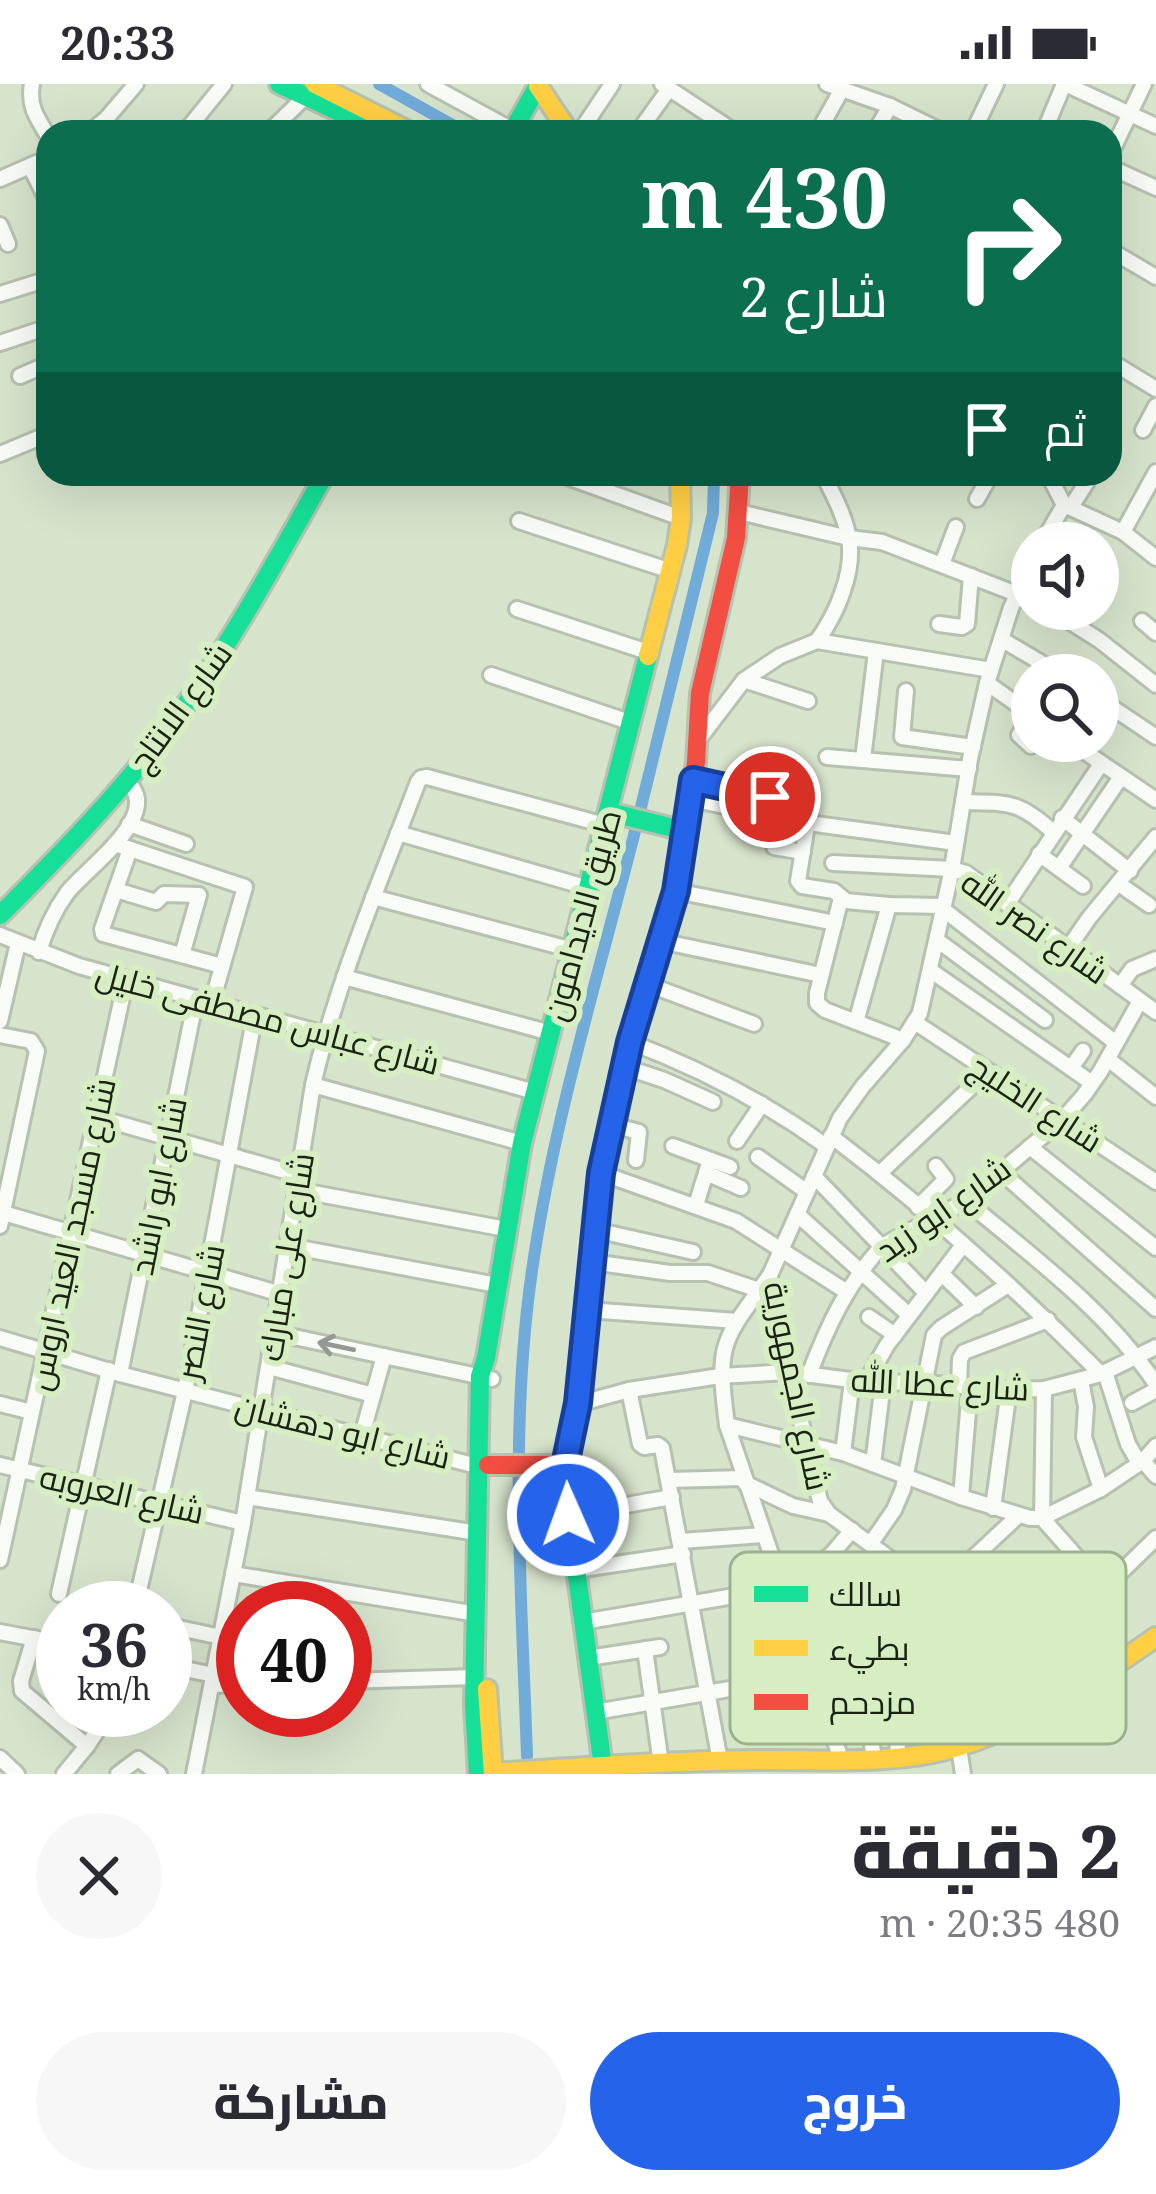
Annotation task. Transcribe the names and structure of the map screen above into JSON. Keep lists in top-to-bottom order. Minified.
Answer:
{"streets":{"main road":["شارع الانتاج","طريق الديدامون"],"street":["شارع نصر الله","شارع عباس مصطفى خليل","شارع الخليج","شارع ابو راشد","شارع ابو زيد","شارع مسجد العيد اروس","شارع على مبارك","شارع النصر","شارع عطا الله","شارع الجمهورية","شارع ابو دهشان","شارع العروبه"]},"crossings":[["طريق الديدامون","شارع عباس مصطفى خليل"],["طريق الديدامون","شارع على مبارك"],["طريق الديدامون","شارع ابو دهشان"],["شارع نصر الله","شارع ابو زيد"],["شارع نصر الله","شارع الجمهورية"],["شارع عباس مصطفى خليل","شارع ابو راشد"],["شارع عباس مصطفى خليل","شارع مسجد العيد اروس"],["شارع عباس مصطفى خليل","شارع على مبارك"],["شارع عباس مصطفى خليل","شارع النصر"],["شارع الخليج","شارع ابو زيد"],["شارع الخليج","شارع الجمهورية"],["شارع ابو راشد","شارع ابو دهشان"],["شارع ابو راشد","شارع العروبه"],["شارع ابو زيد","شارع عطا الله"],["شارع مسجد العيد اروس","شارع ابو دهشان"],["شارع مسجد العيد اروس","شارع العروبه"],["شارع على مبارك","شارع ابو دهشان"],["شارع على مبارك","شارع العروبه"],["شارع النصر","شارع ابو دهشان"],["شارع النصر","شارع العروبه"],["شارع عطا الله","شارع الجمهورية"]],"legend":["سالك","بطيء","مزدحم"],"page":{"status":"20:33","turn":["430 m","شارع 2"],"then":"ثم","speed":"36 km/h","limit":"40","heading":["2 دقيقة","480 m · 20:35"],"buttons":["خروج","مشاركة"]}}
